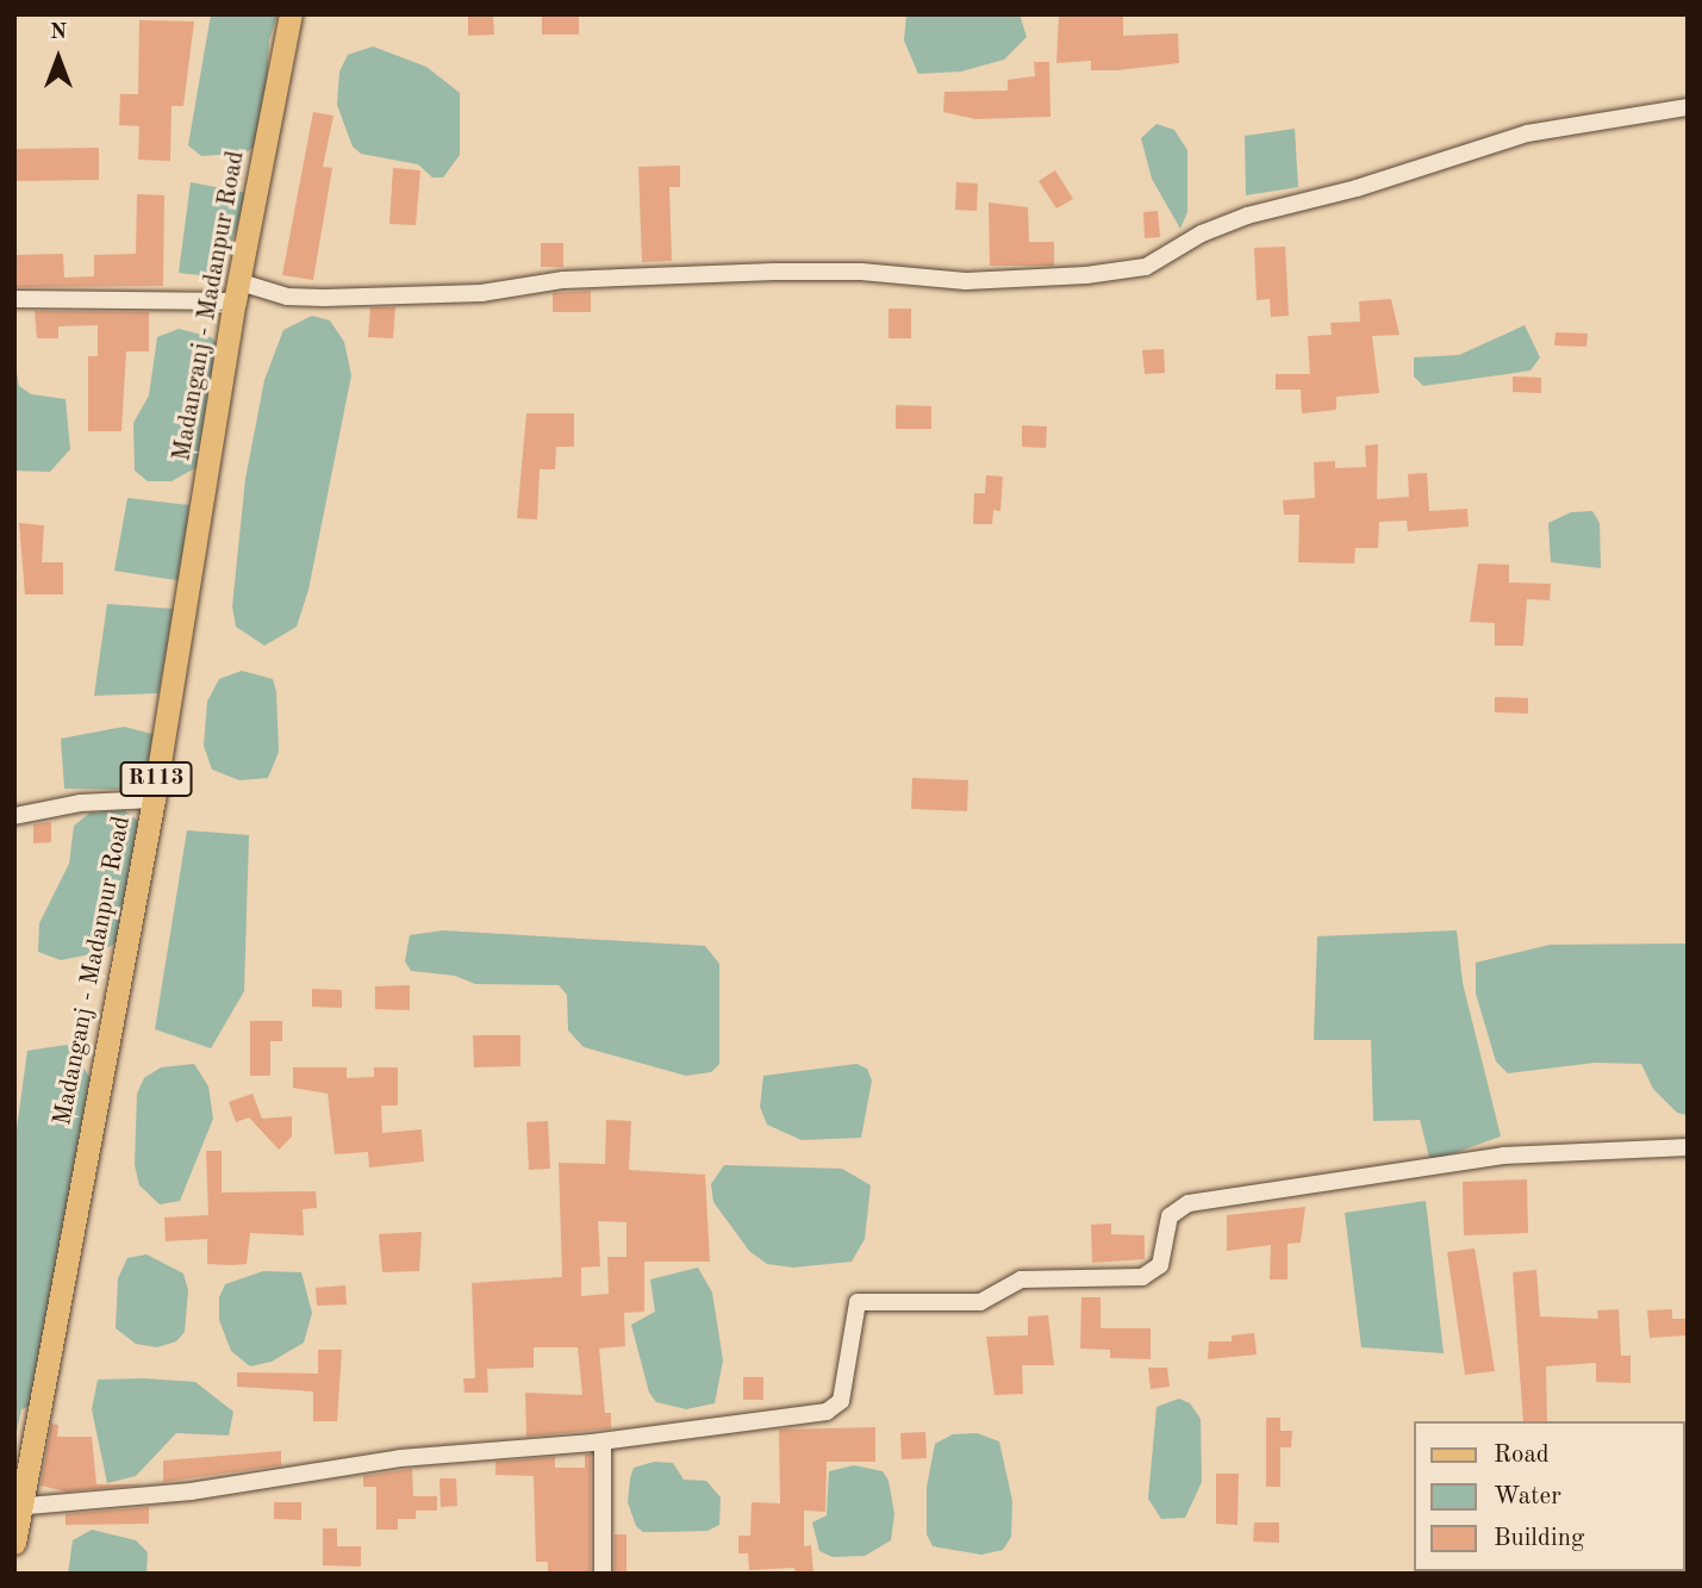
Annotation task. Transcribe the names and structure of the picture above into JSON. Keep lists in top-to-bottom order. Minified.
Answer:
{"streets":{"main road":["Madanganj - Madanpur Road","R113"]},"legend":["Road","Water","Building"],"north":"top"}
